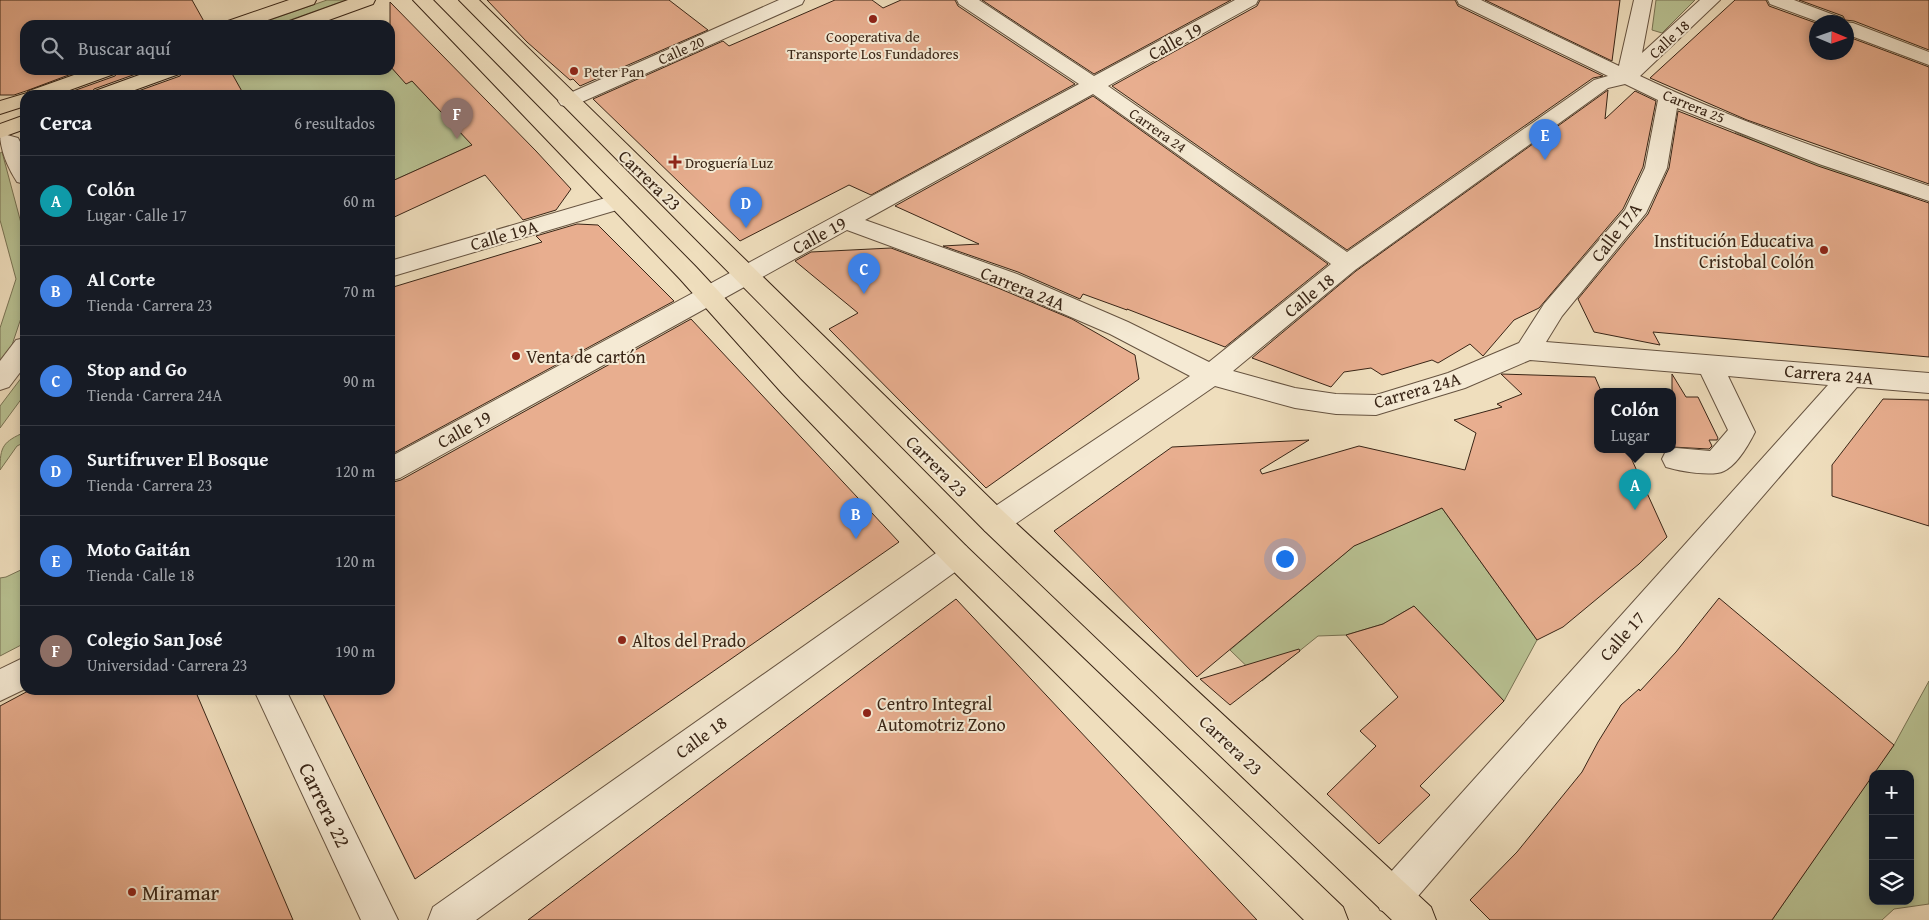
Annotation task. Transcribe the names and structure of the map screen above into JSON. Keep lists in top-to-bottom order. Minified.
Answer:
{"streets":{"main road":["Carrera 23"],"street":["Calle 18","Calle 19","Calle 20","Carrera 25","Carrera 24","Calle 17A","Calle 19A","Carrera 24A","Calle 17","Carrera 22"]},"crossings":[["Calle 18","Carrera 25"],["Calle 18","Carrera 24"],["Calle 18","Carrera 23"],["Calle 18","Carrera 24A"],["Calle 19","Carrera 24"],["Calle 19","Carrera 23"],["Calle 19","Carrera 24A"],["Calle 20","Carrera 23"],["Carrera 25","Calle 17A"],["Carrera 23","Calle 19A"],["Carrera 23","Calle 17"],["Calle 17A","Carrera 24A"],["Carrera 24A","Calle 17"]],"places":{"other":["Cooperativa de Transporte Los Fundadores","Peter Pan","Institución Educativa Cristobal Colón","Venta de cartón","Altos del Prado","Centro Integral Automotriz Zono","Miramar"],"health":["Droguería Luz"]},"north":"right","page":{"search":"Buscar aquí","heading":["Cerca","6 resultados"],"pins":["F","E","D","C","A","B"],"list":[{"mark":"A","name":"Colón","note":"Lugar · Calle 17","value":"60 m"},{"mark":"B","name":"Al Corte","note":"Tienda · Carrera 23","value":"70 m"},{"mark":"C","name":"Stop and Go","note":"Tienda · Carrera 24A","value":"90 m"},{"mark":"D","name":"Surtifruver El Bosque","note":"Tienda · Carrera 23","value":"120 m"},{"mark":"E","name":"Moto Gaitán","note":"Tienda · Calle 18","value":"120 m"},{"mark":"F","name":"Colegio San José","note":"Universidad · Carrera 23","value":"190 m"}],"popup":["Colón","Lugar"],"map_buttons":["+","−"]}}
